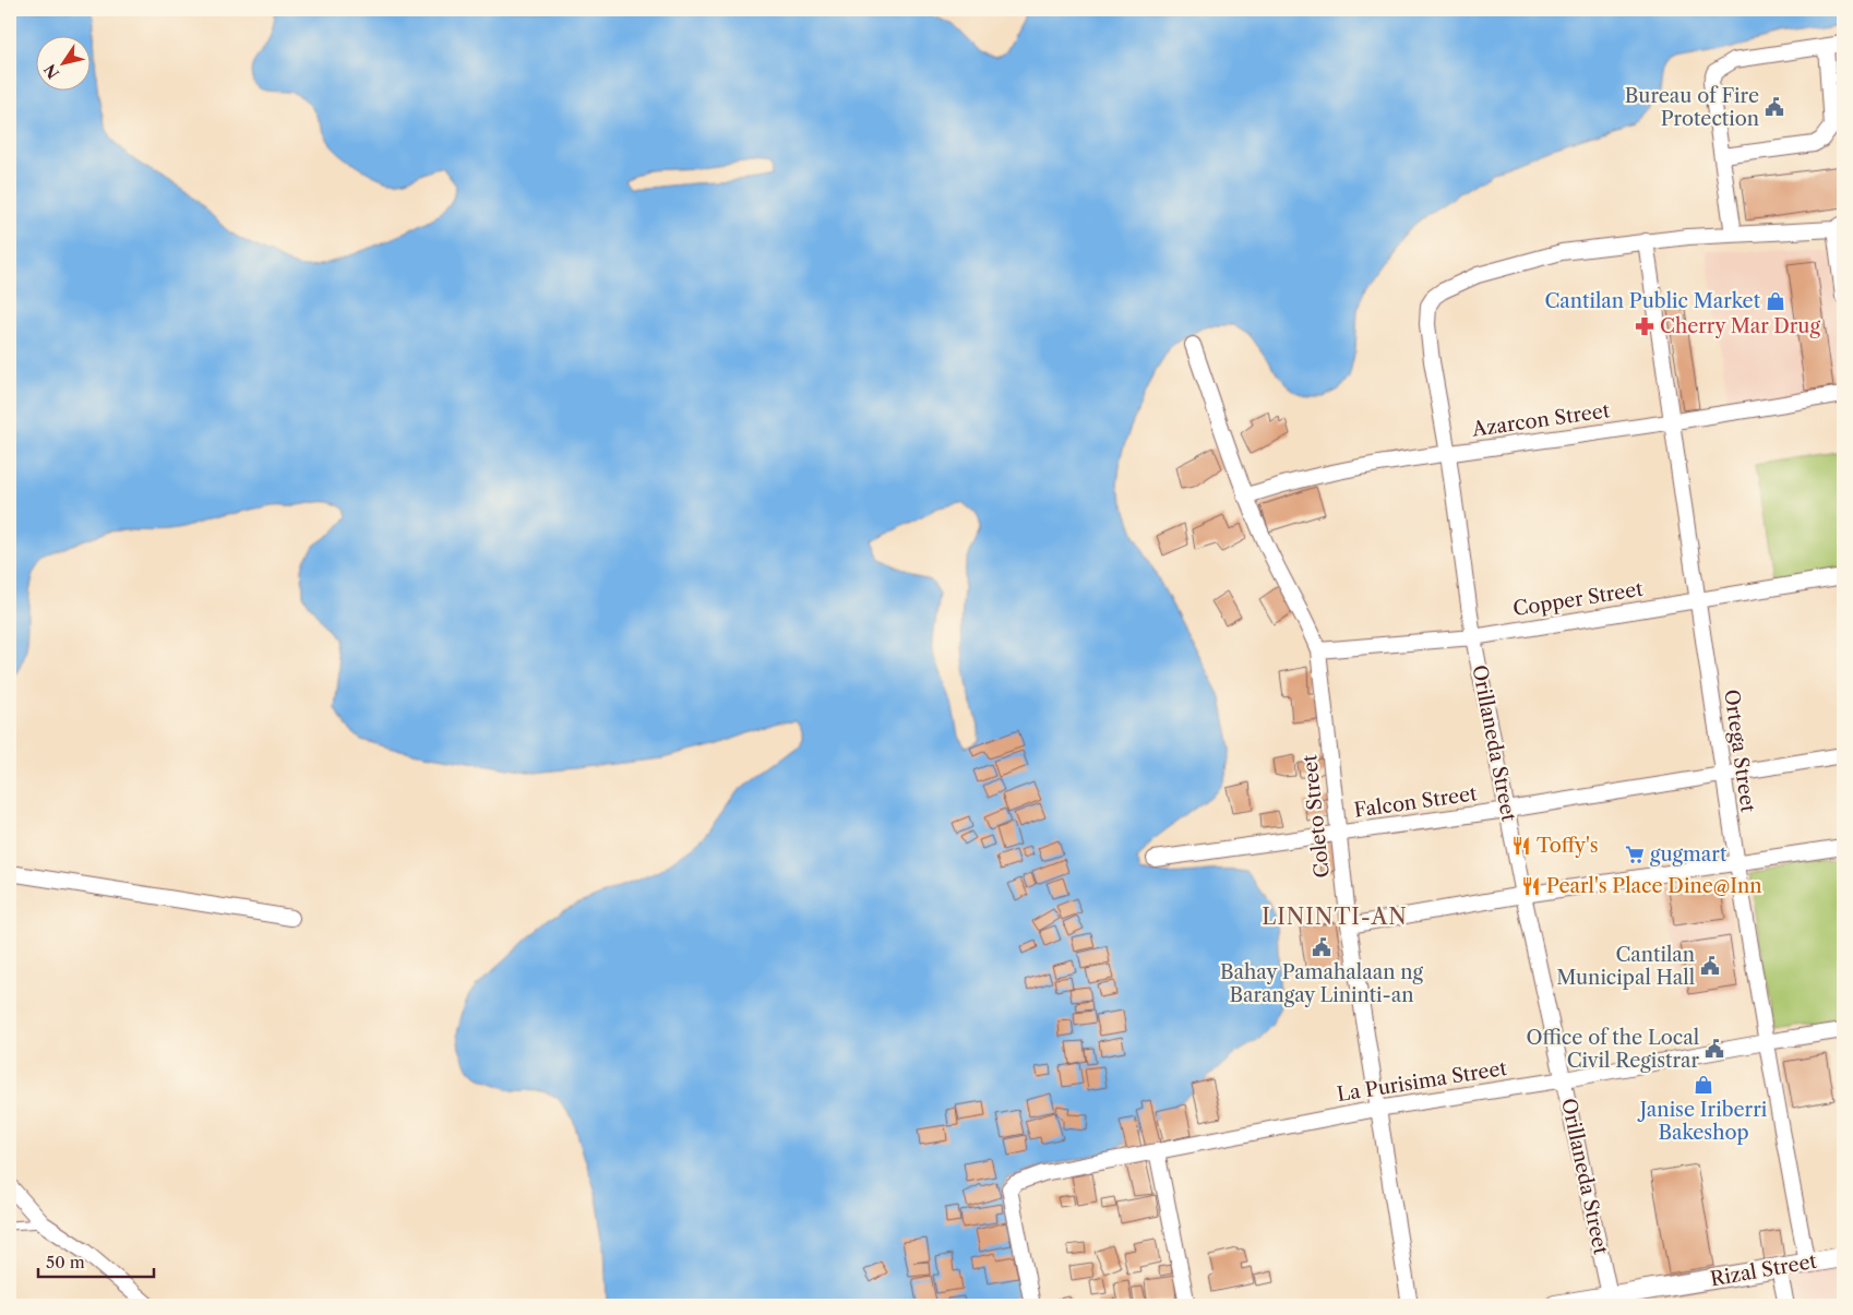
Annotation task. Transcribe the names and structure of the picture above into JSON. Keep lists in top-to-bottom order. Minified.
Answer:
{"streets":{"street":["Azarcon Street","Copper Street","Orillaneda Street","Ortega Street","Falcon Street","Coleto Street","La Purisima Street","Rizal Street"]},"crossings":[["Azarcon Street","Orillaneda Street"],["Azarcon Street","Ortega Street"],["Azarcon Street","Coleto Street"],["Copper Street","Orillaneda Street"],["Copper Street","Ortega Street"],["Copper Street","Coleto Street"],["Orillaneda Street","Ortega Street"],["Orillaneda Street","Falcon Street"],["Orillaneda Street","La Purisima Street"],["Orillaneda Street","Rizal Street"],["Ortega Street","Falcon Street"],["Ortega Street","La Purisima Street"],["Ortega Street","Rizal Street"],["Falcon Street","Coleto Street"],["Coleto Street","La Purisima Street"]],"districts":["LININTI-AN"],"places":{"public building":["Bureau of Fire Protection","Bahay Pamahalaan ng Barangay Lininti-an","Cantilan Municipal Hall","Office of the Local Civil Registrar"],"shop":["Cantilan Public Market","Janise Iriberri Bakeshop"],"pharmacy":["Cherry Mar Drug"],"restaurant":["Toffy's","Pearl's Place Dine@Inn"],"supermarket":["gugmart"]},"scale_bar":"50 m","north":"bottom left"}
